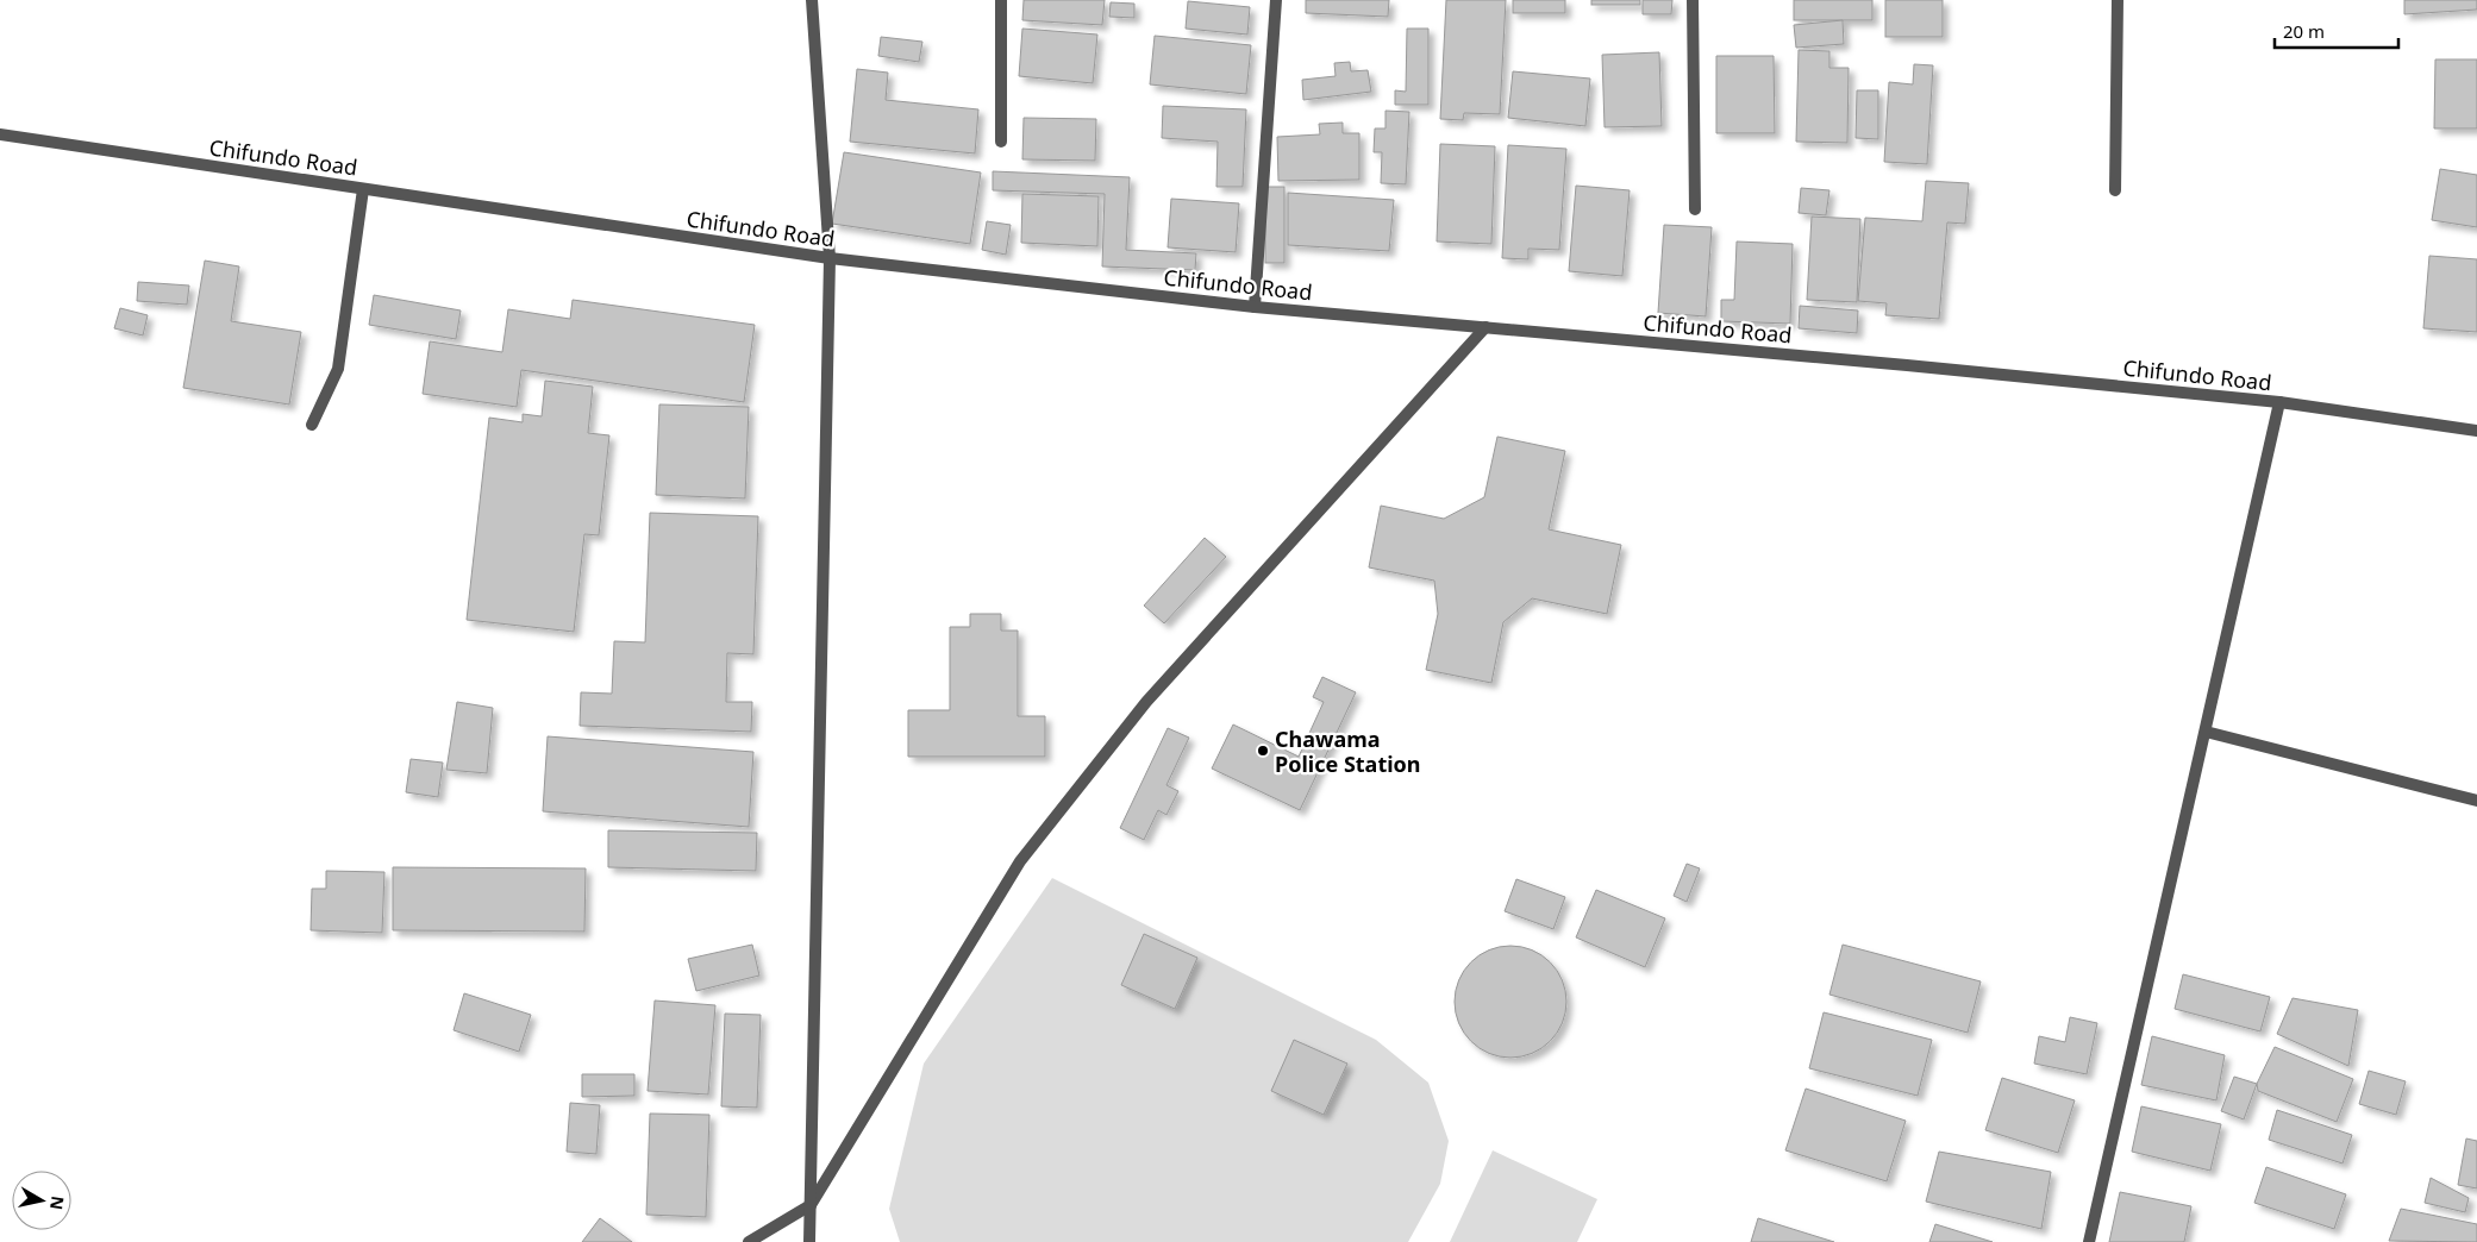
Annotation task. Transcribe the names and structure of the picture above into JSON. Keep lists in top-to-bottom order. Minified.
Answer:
{"streets":{"street":["Chifundo Road"]},"places":["Chawama Police Station"],"scale_bar":"20 m","north":"right"}
